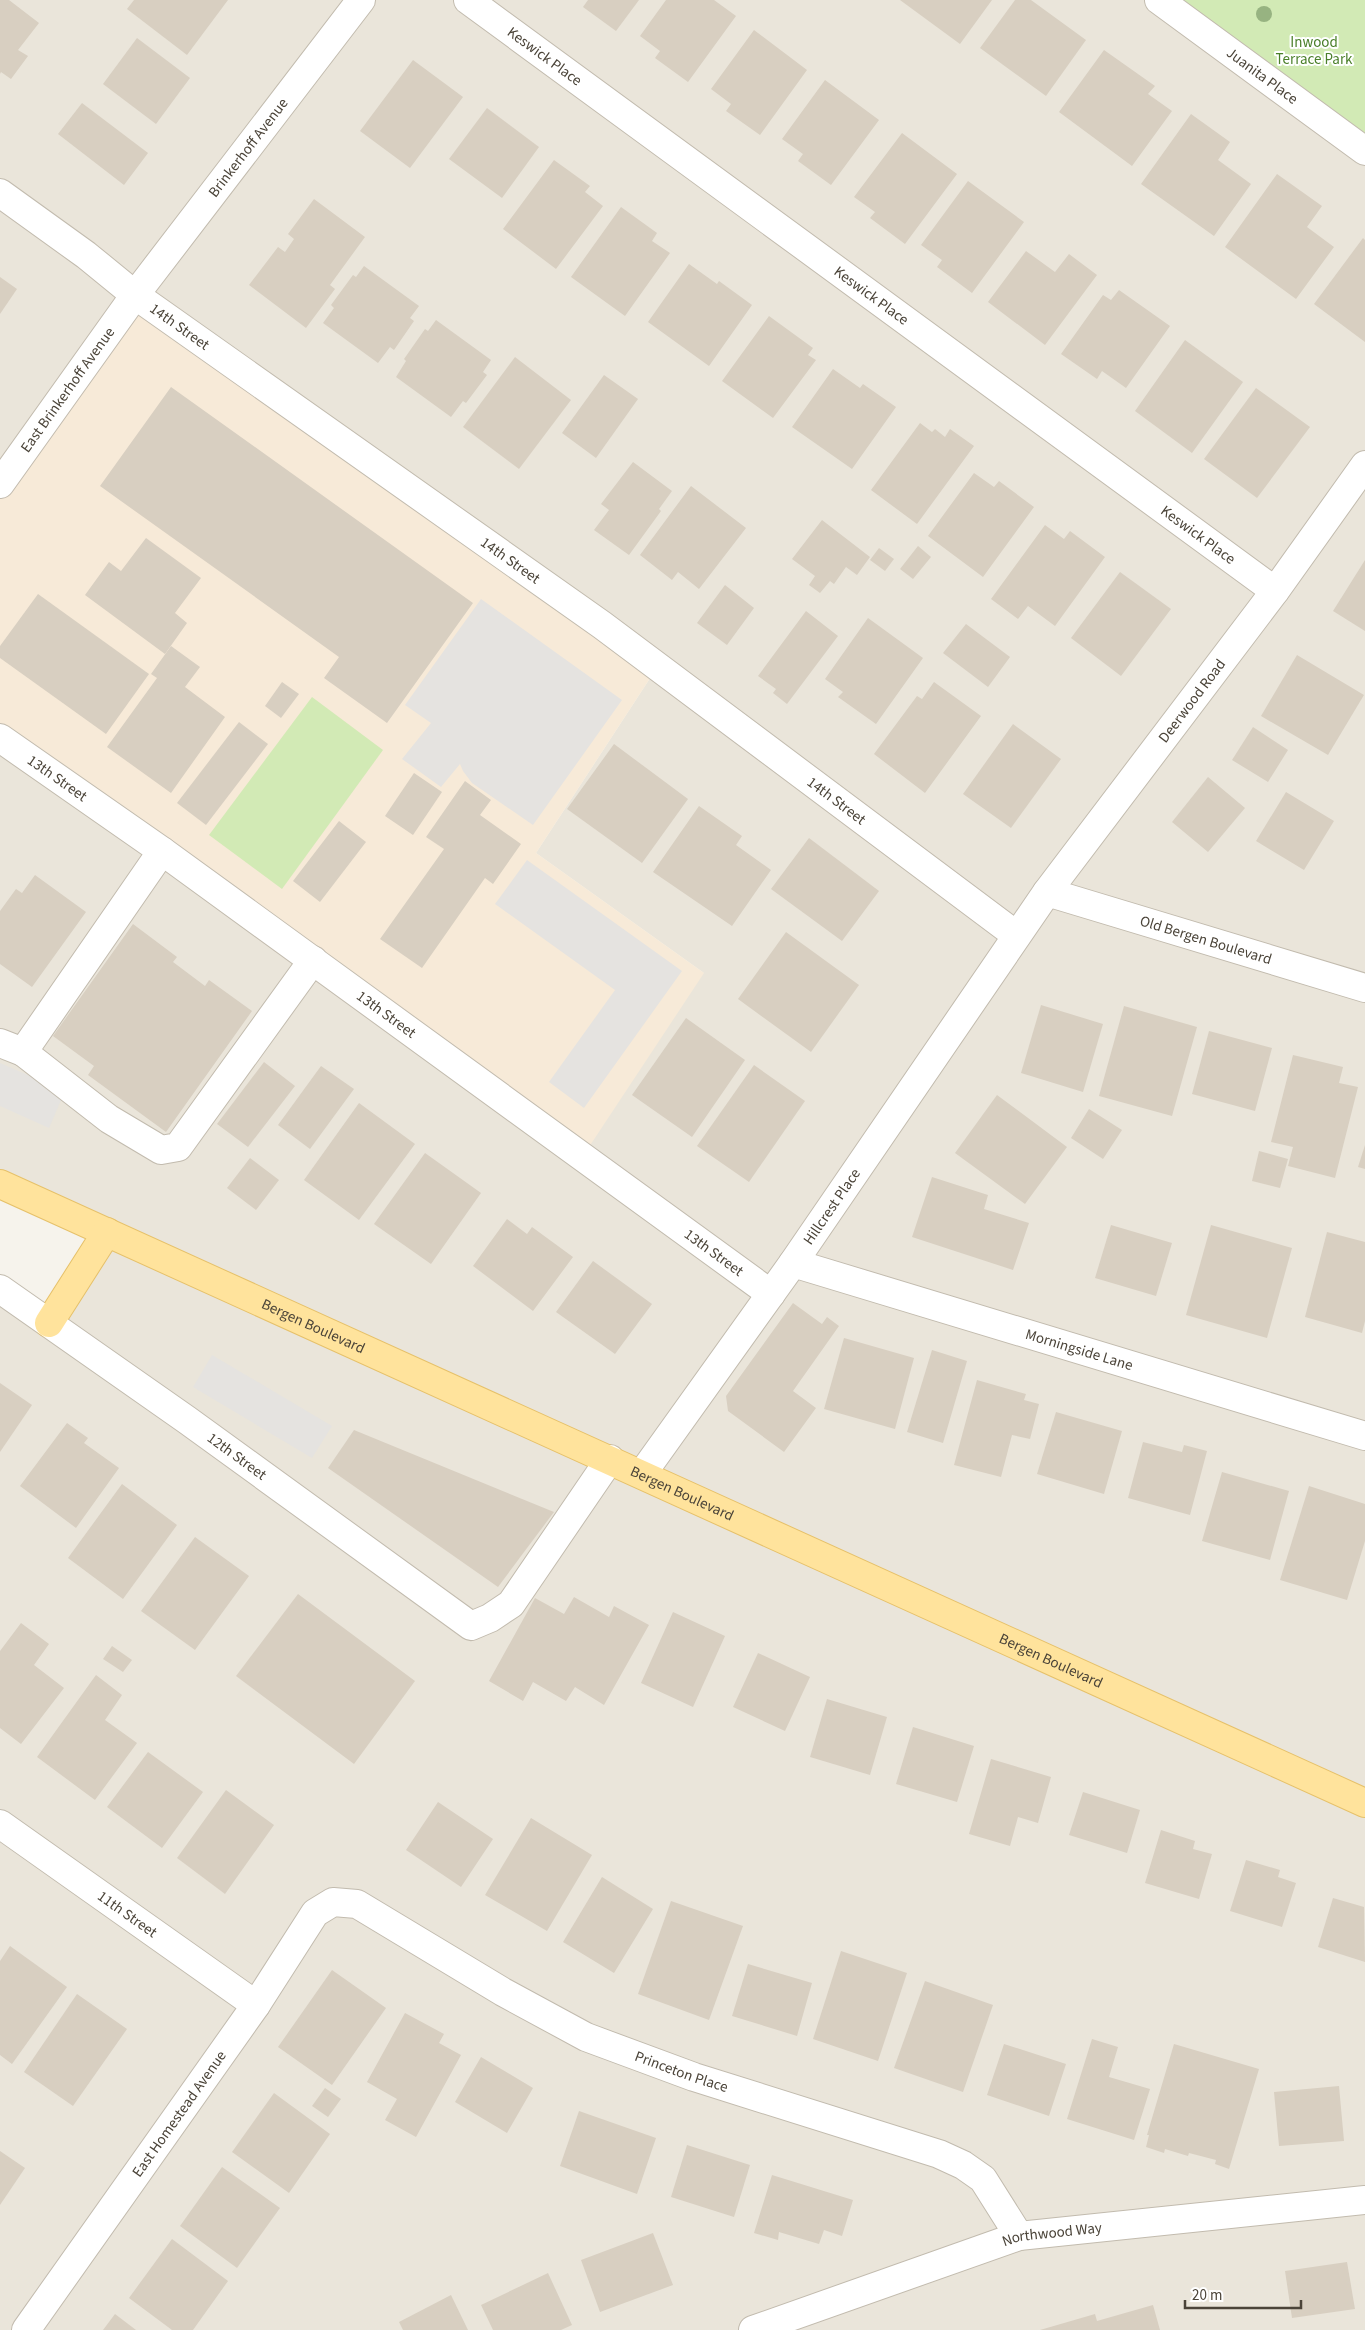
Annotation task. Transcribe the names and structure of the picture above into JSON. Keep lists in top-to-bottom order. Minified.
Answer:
{"streets":{"main road":["Bergen Boulevard"],"street":["Keswick Place","Juanita Place","Brinkerhoff Avenue","14th Street","East Brinkerhoff Avenue","Deerwood Road","13th Street","Old Bergen Boulevard","Hillcrest Place","Morningside Lane","12th Street","11th Street","Princeton Place","East Homestead Avenue","Northwood Way"]},"crossings":[["Keswick Place","Deerwood Road"],["Brinkerhoff Avenue","14th Street"],["Brinkerhoff Avenue","East Brinkerhoff Avenue"],["14th Street","East Brinkerhoff Avenue"],["14th Street","Deerwood Road"],["14th Street","Hillcrest Place"],["Deerwood Road","Old Bergen Boulevard"],["Deerwood Road","Hillcrest Place"],["13th Street","Hillcrest Place"],["Hillcrest Place","Bergen Boulevard"],["Hillcrest Place","Morningside Lane"],["Bergen Boulevard","12th Street"],["11th Street","East Homestead Avenue"],["Princeton Place","East Homestead Avenue"],["Princeton Place","Northwood Way"]],"parks":["Inwood Terrace Park"],"scale_bar":"20 m"}
